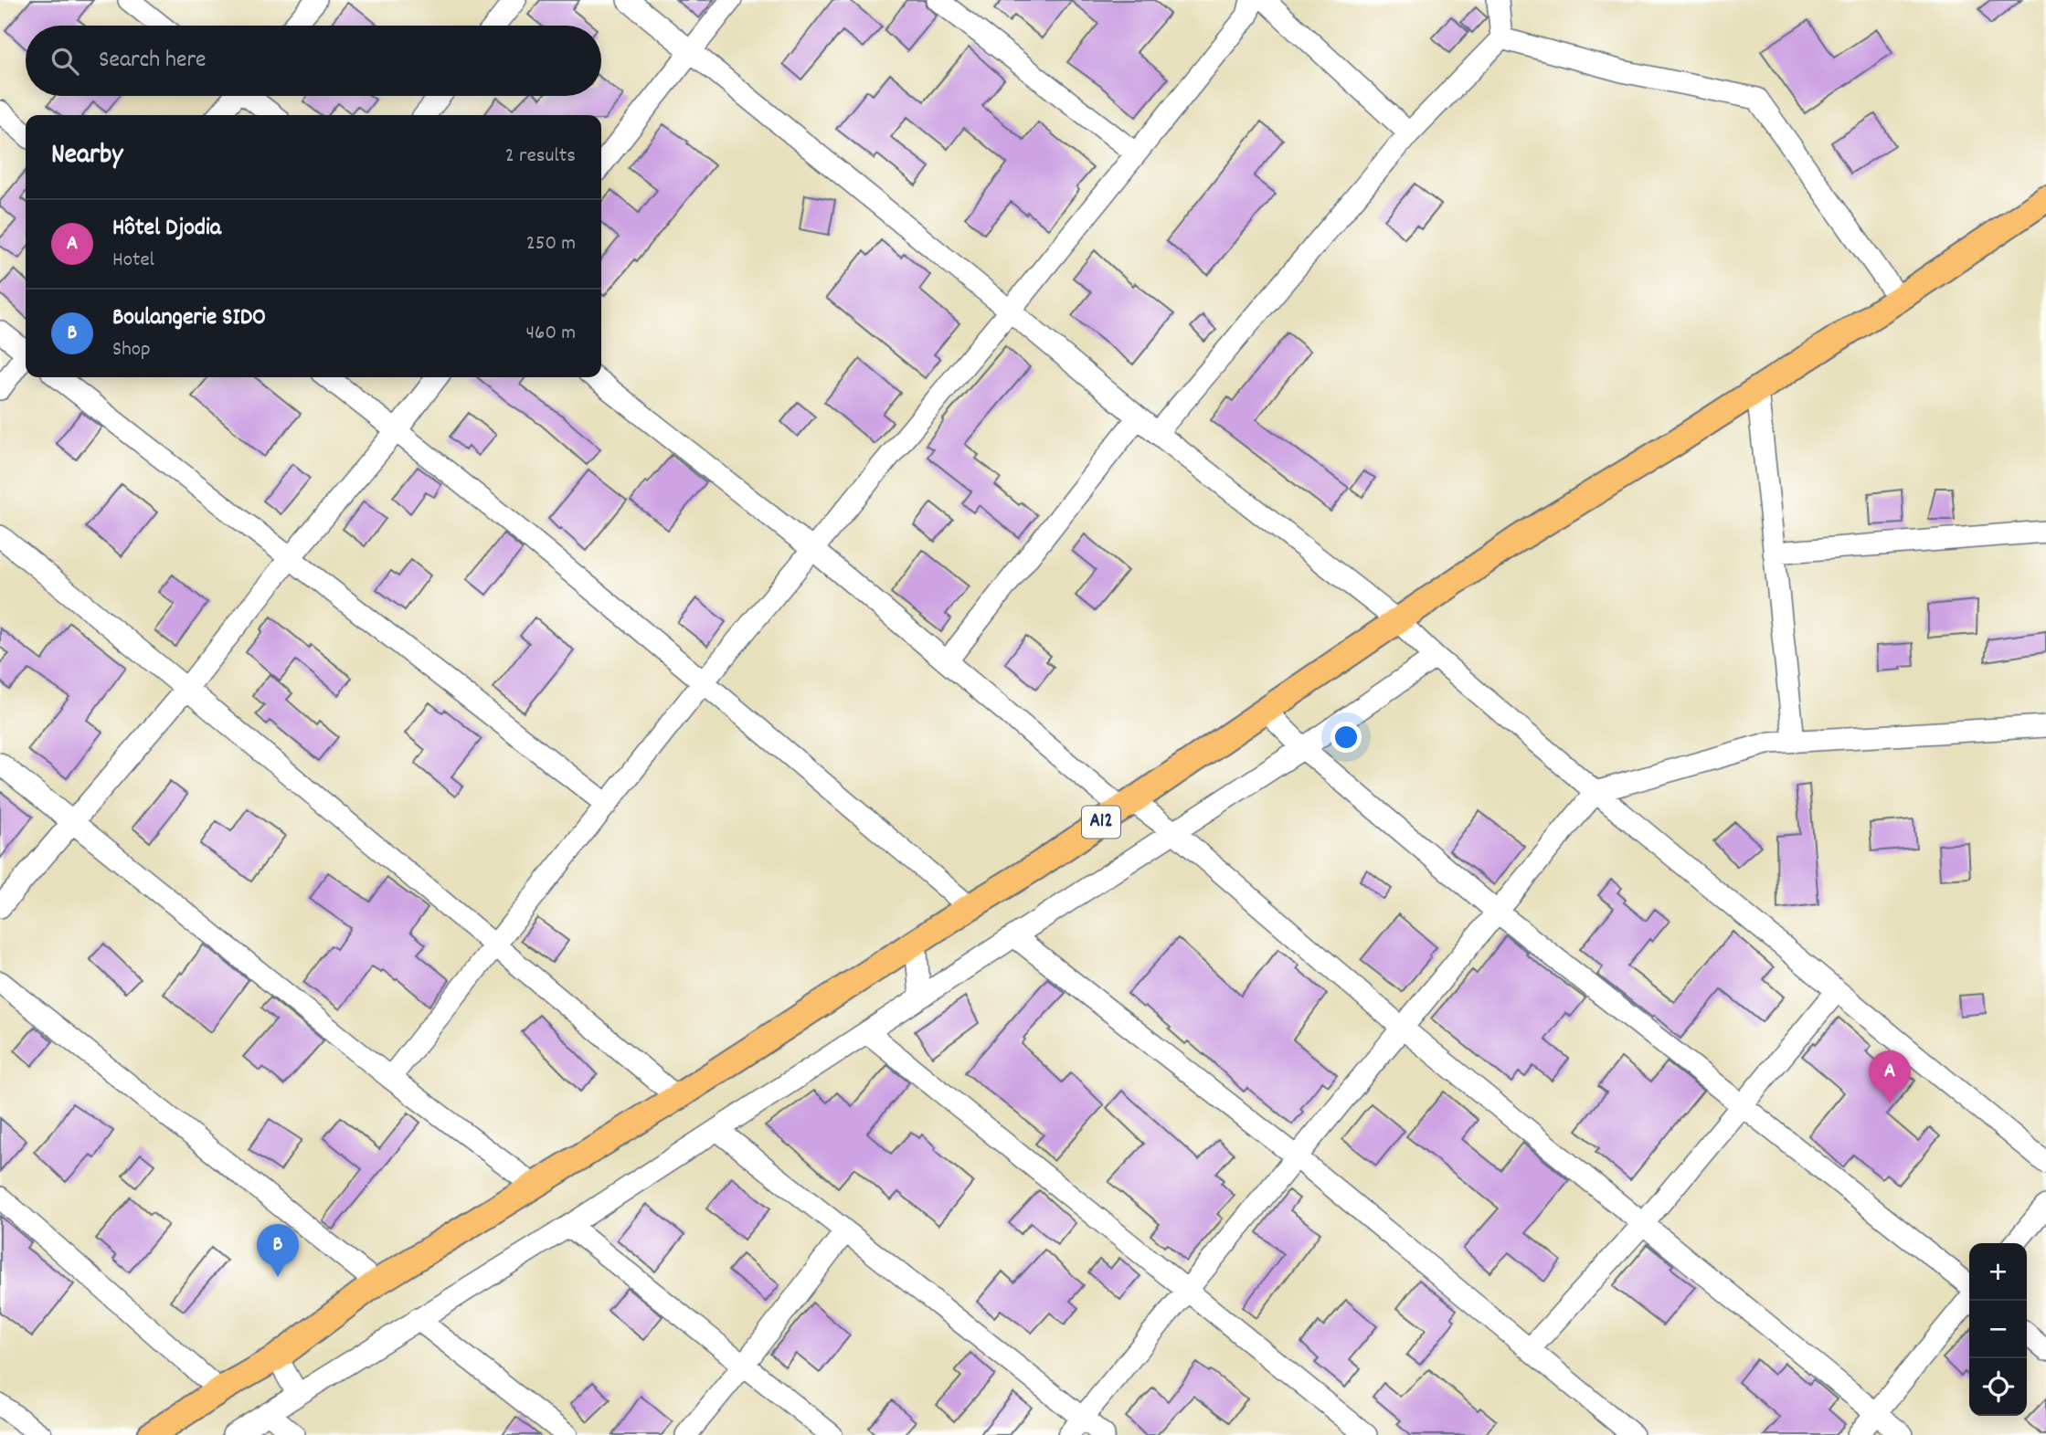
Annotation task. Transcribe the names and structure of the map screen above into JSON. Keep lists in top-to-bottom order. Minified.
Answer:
{"streets":{"main road":["A12"]},"page":{"search":"Search here","heading":["Nearby","2 results"],"list":[{"mark":"A","name":"Hôtel Djodia","note":"Hotel","value":"250 m"},{"mark":"B","name":"Boulangerie SIDO","note":"Shop","value":"460 m"}],"pins":["A","B"],"map_buttons":["+","−"]}}
